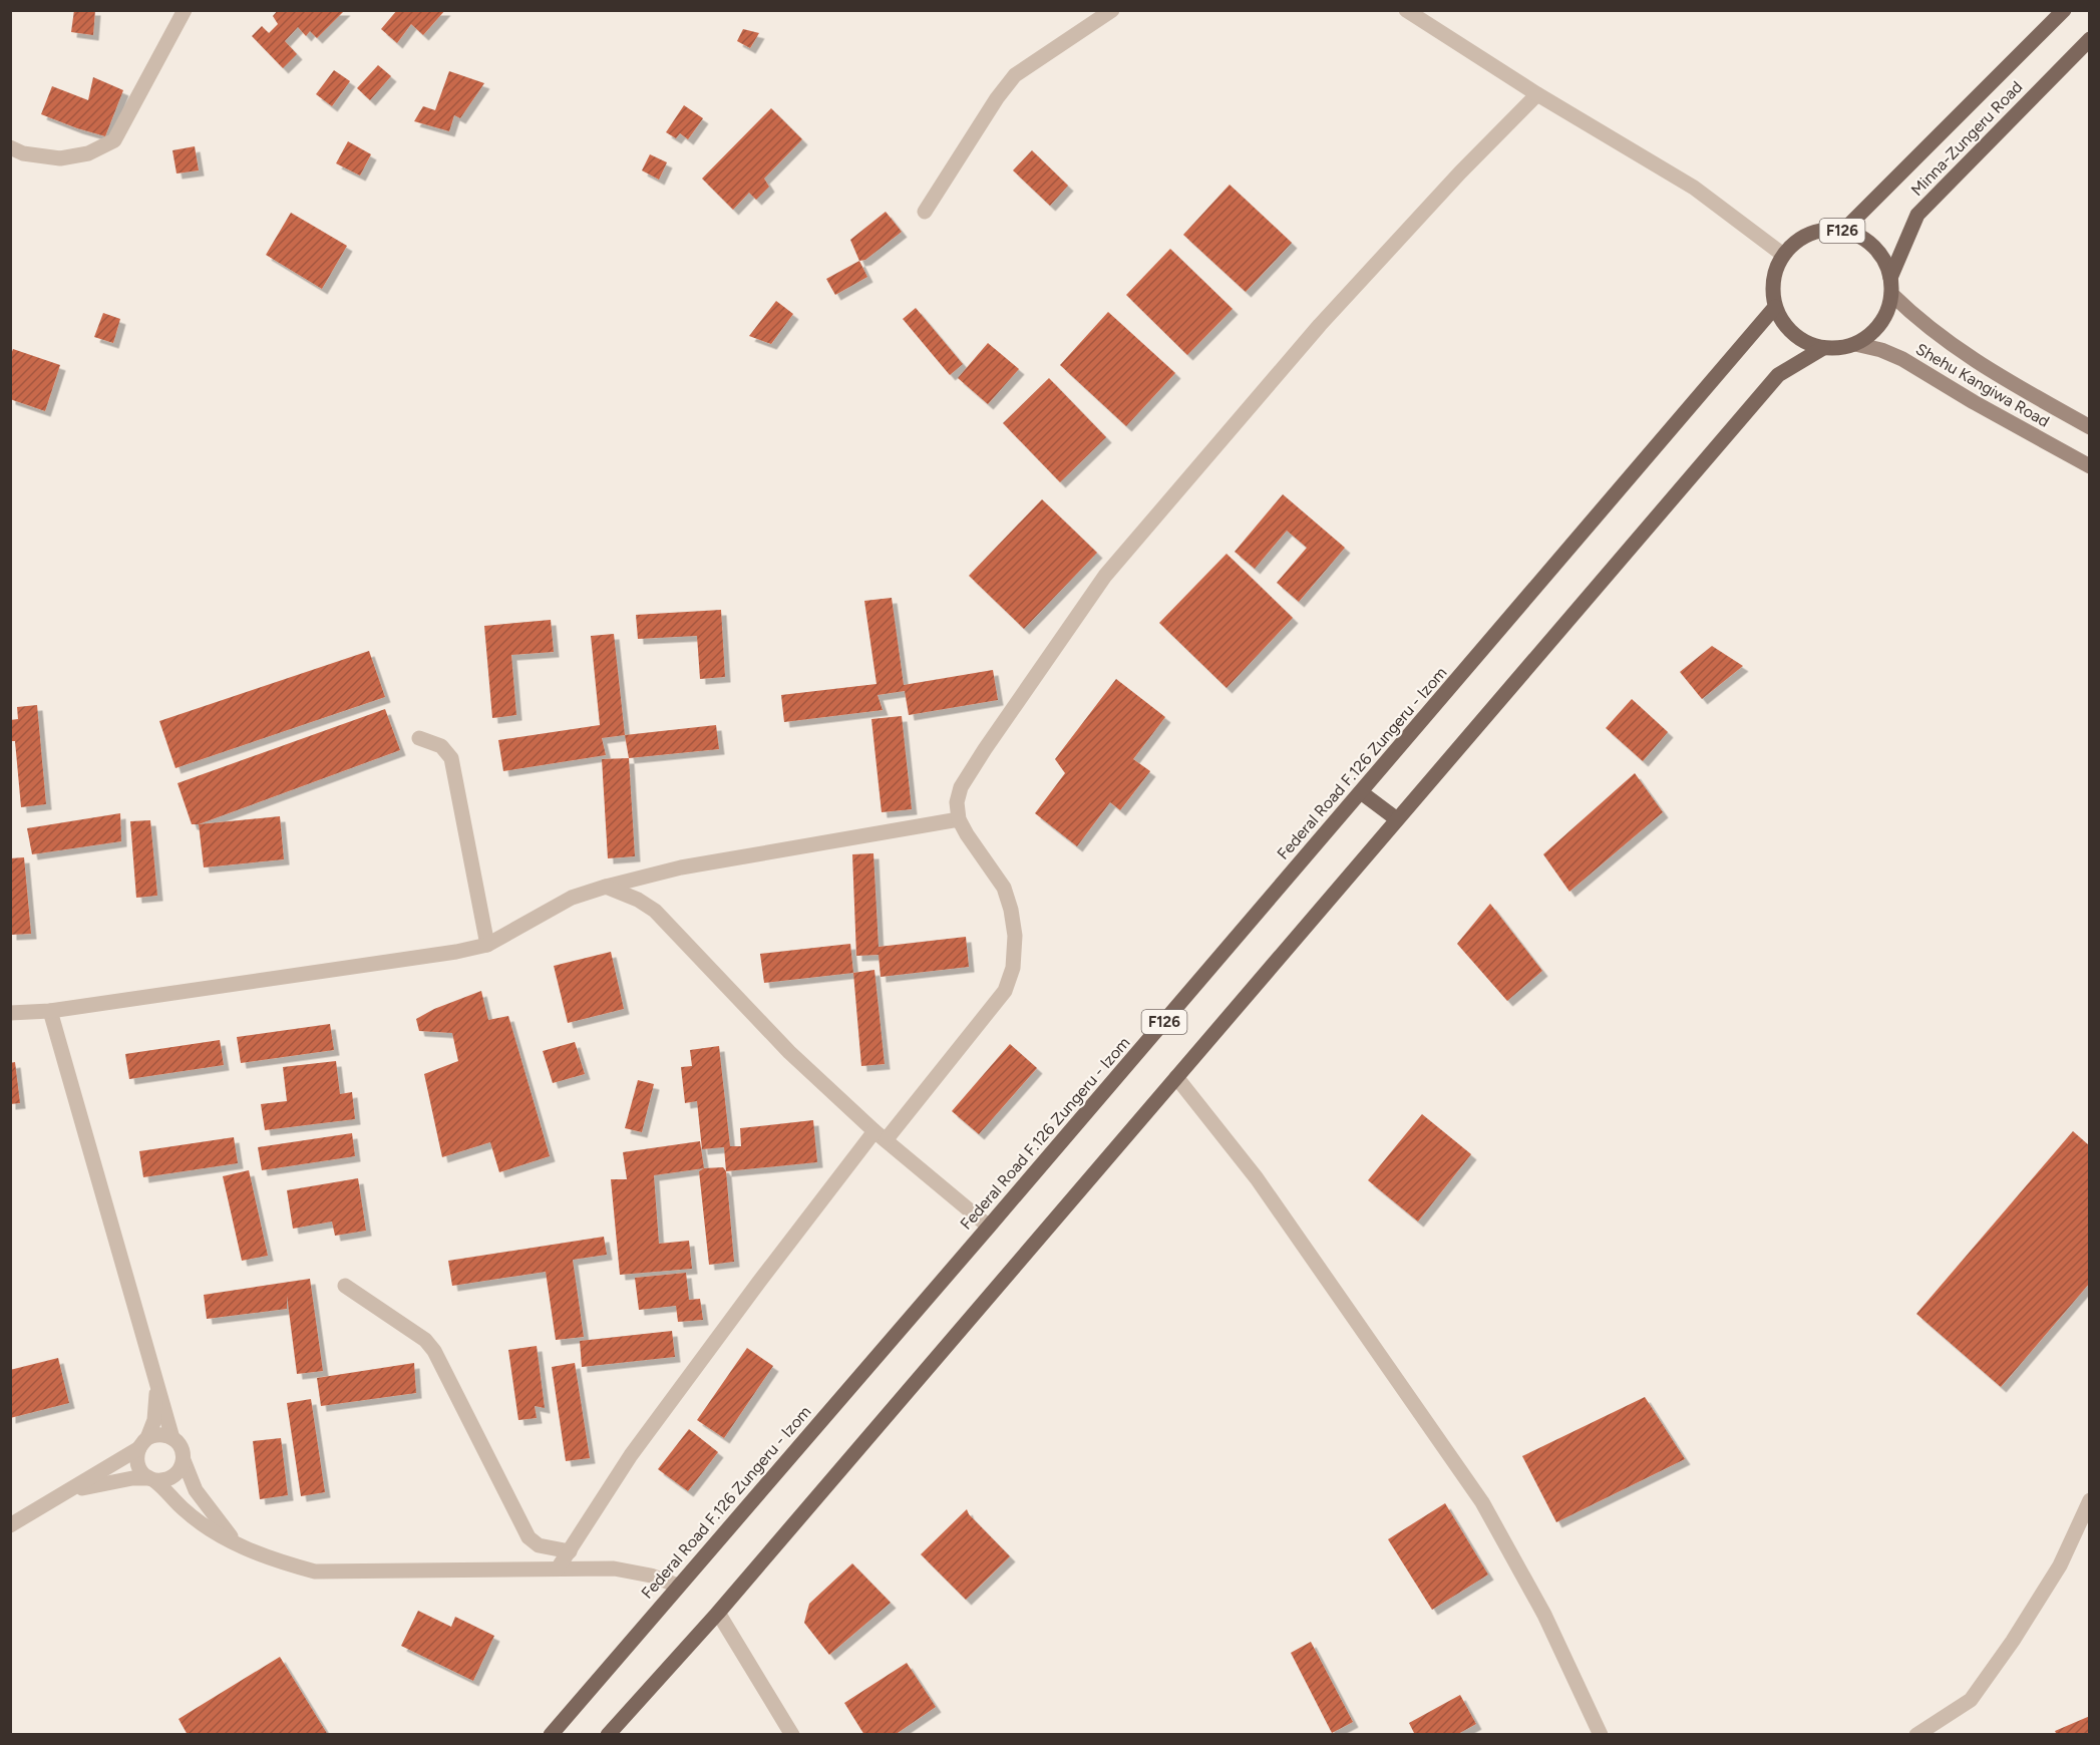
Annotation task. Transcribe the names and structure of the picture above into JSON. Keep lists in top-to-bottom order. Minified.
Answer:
{"streets":{"main road":["Minna-Zungeru Road","F126","Shehu Kangiwa Road","Federal Road F.126 Zungeru - Izom"]},"crossings":[["Minna-Zungeru Road","F126"],["Minna-Zungeru Road","Shehu Kangiwa Road"],["Minna-Zungeru Road","Federal Road F.126 Zungeru - Izom"],["F126","Shehu Kangiwa Road"],["F126","Federal Road F.126 Zungeru - Izom"],["Shehu Kangiwa Road","Federal Road F.126 Zungeru - Izom"]]}
